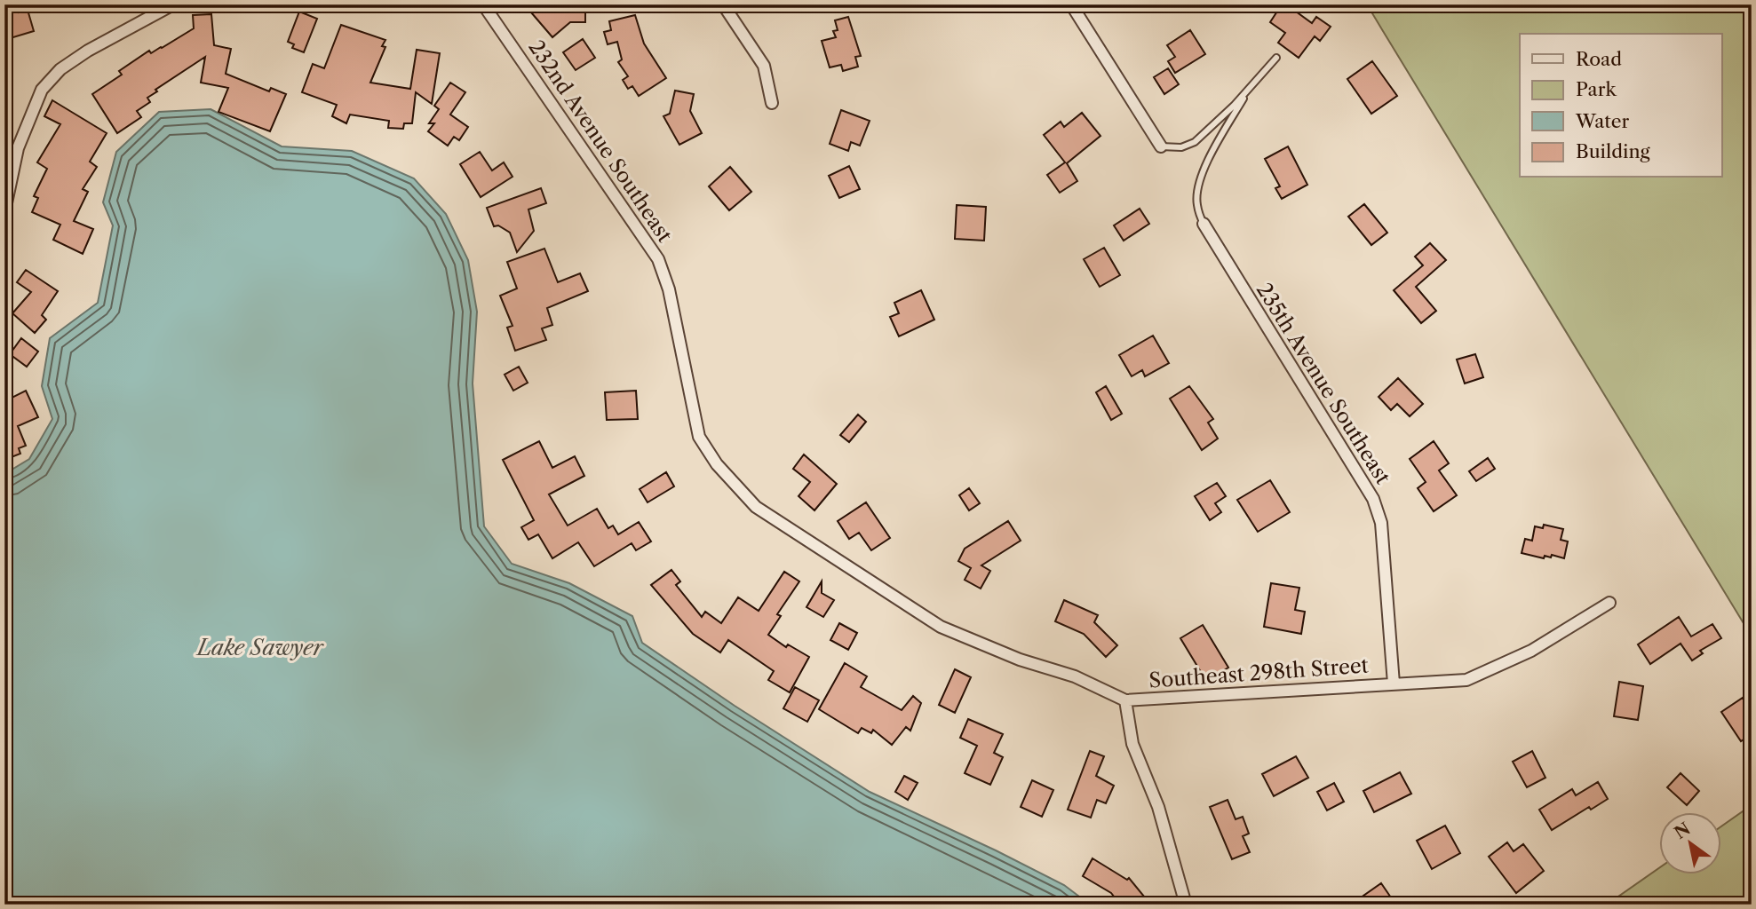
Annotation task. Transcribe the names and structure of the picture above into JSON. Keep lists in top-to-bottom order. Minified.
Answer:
{"streets":{"street":["232nd Avenue Southeast","235th Avenue Southeast","Southeast 298th Street"]},"crossings":[["232nd Avenue Southeast","Southeast 298th Street"],["235th Avenue Southeast","Southeast 298th Street"]],"water":["Lake Sawyer"],"legend":["Road","Park","Water","Building"],"north":"top left"}
